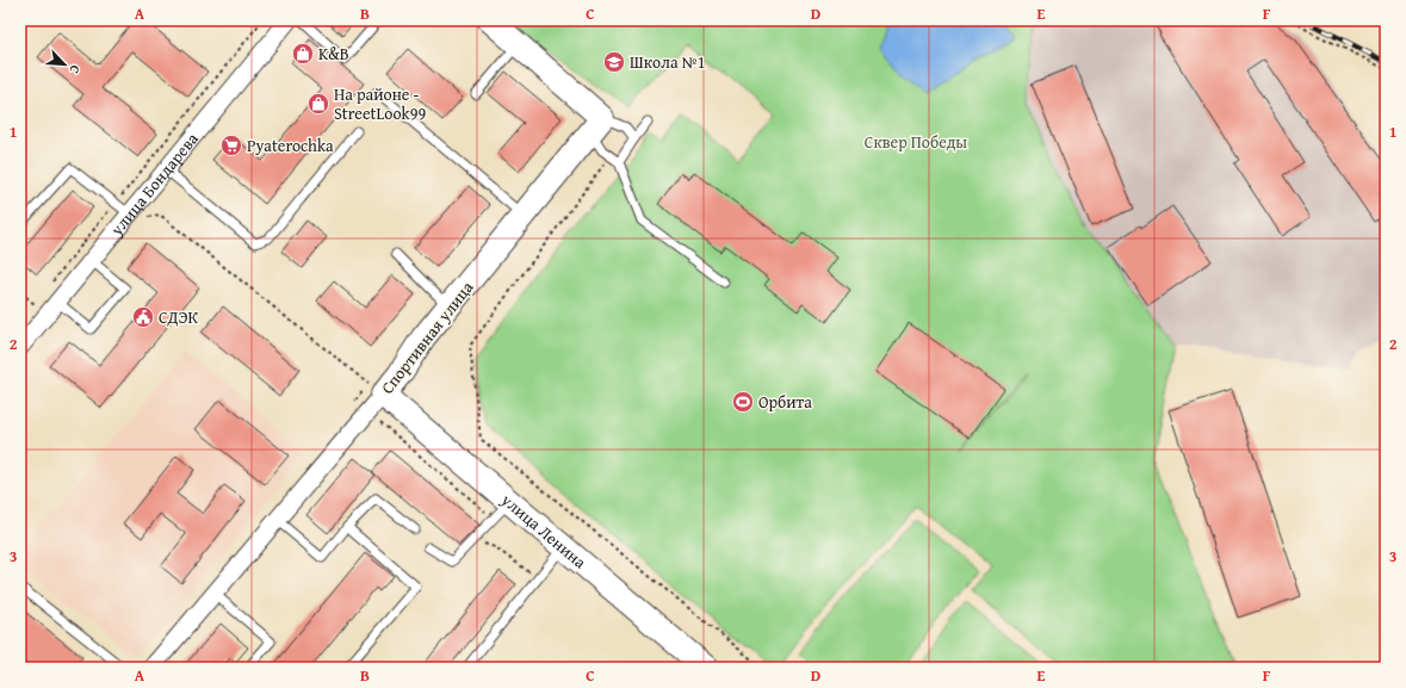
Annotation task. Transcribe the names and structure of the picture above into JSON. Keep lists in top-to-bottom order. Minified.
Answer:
{"streets":{"street":["улица Бондарева","Спортивная улица","улица Ленина"]},"crossings":[["Спортивная улица","улица Ленина"]],"parks":["Сквер Победы"],"places":{"shop":["K&B","На районе - StreetLook99"],"school or university":["Школа №1"],"supermarket":["Pyaterochka"],"public building":["СДЭК"],"sports":["Орбита"]},"north":"bottom right","grid":{"columns":["A","B","C","D","E","F"],"rows":["1","2","3"]}}
